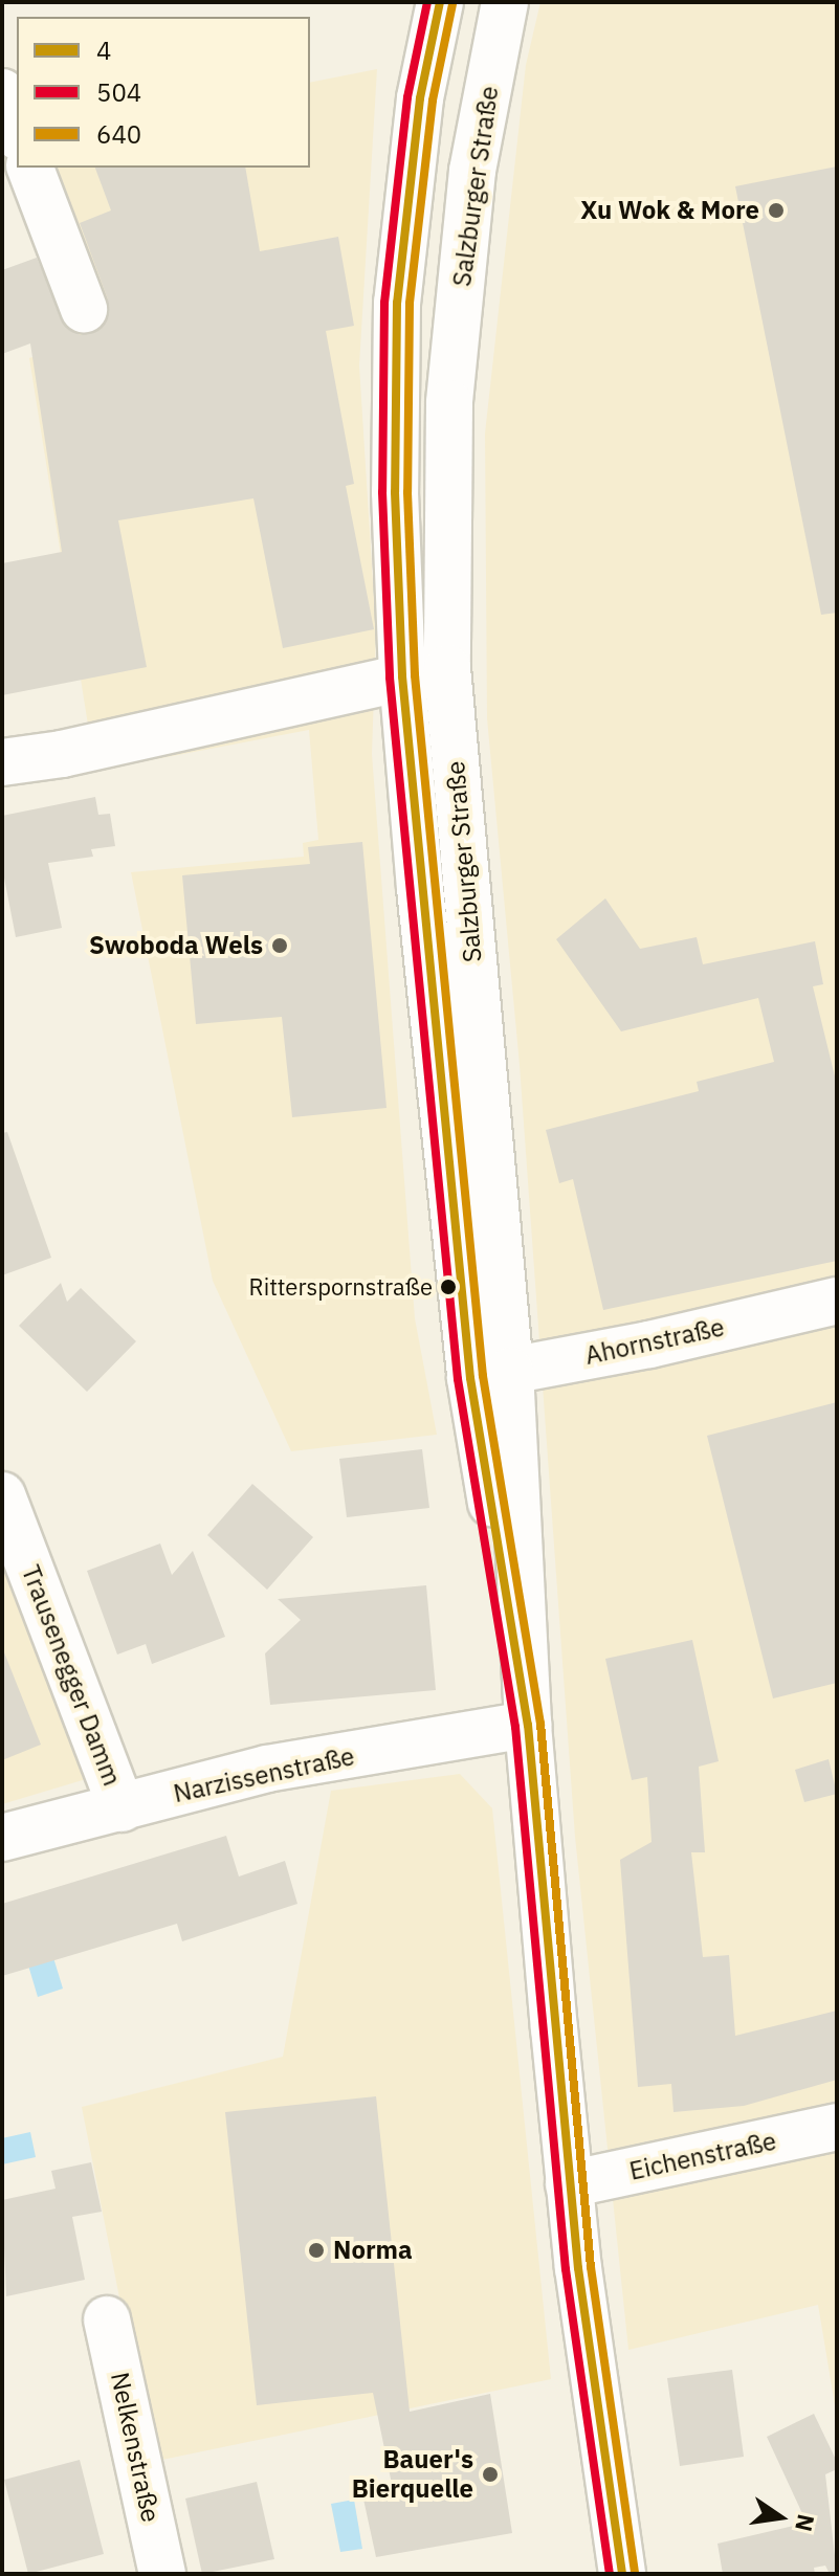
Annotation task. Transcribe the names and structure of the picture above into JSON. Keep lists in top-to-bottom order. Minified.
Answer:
{"streets":{"main road":["Salzburger Straße","Ahornstraße","Trausenegger Damm","Narzissenstraße","Eichenstraße","Nelkenstraße"]},"crossings":[["Salzburger Straße","Ahornstraße"],["Salzburger Straße","Narzissenstraße"],["Salzburger Straße","Eichenstraße"],["Trausenegger Damm","Narzissenstraße"]],"places":["Xu Wok & More","Swoboda Wels","Ritterspornstraße","Norma","Bauer's Bierquelle"],"lines":["transit line 4","transit line 504","transit line 640"],"legend":["4","504","640"],"north":"right"}
